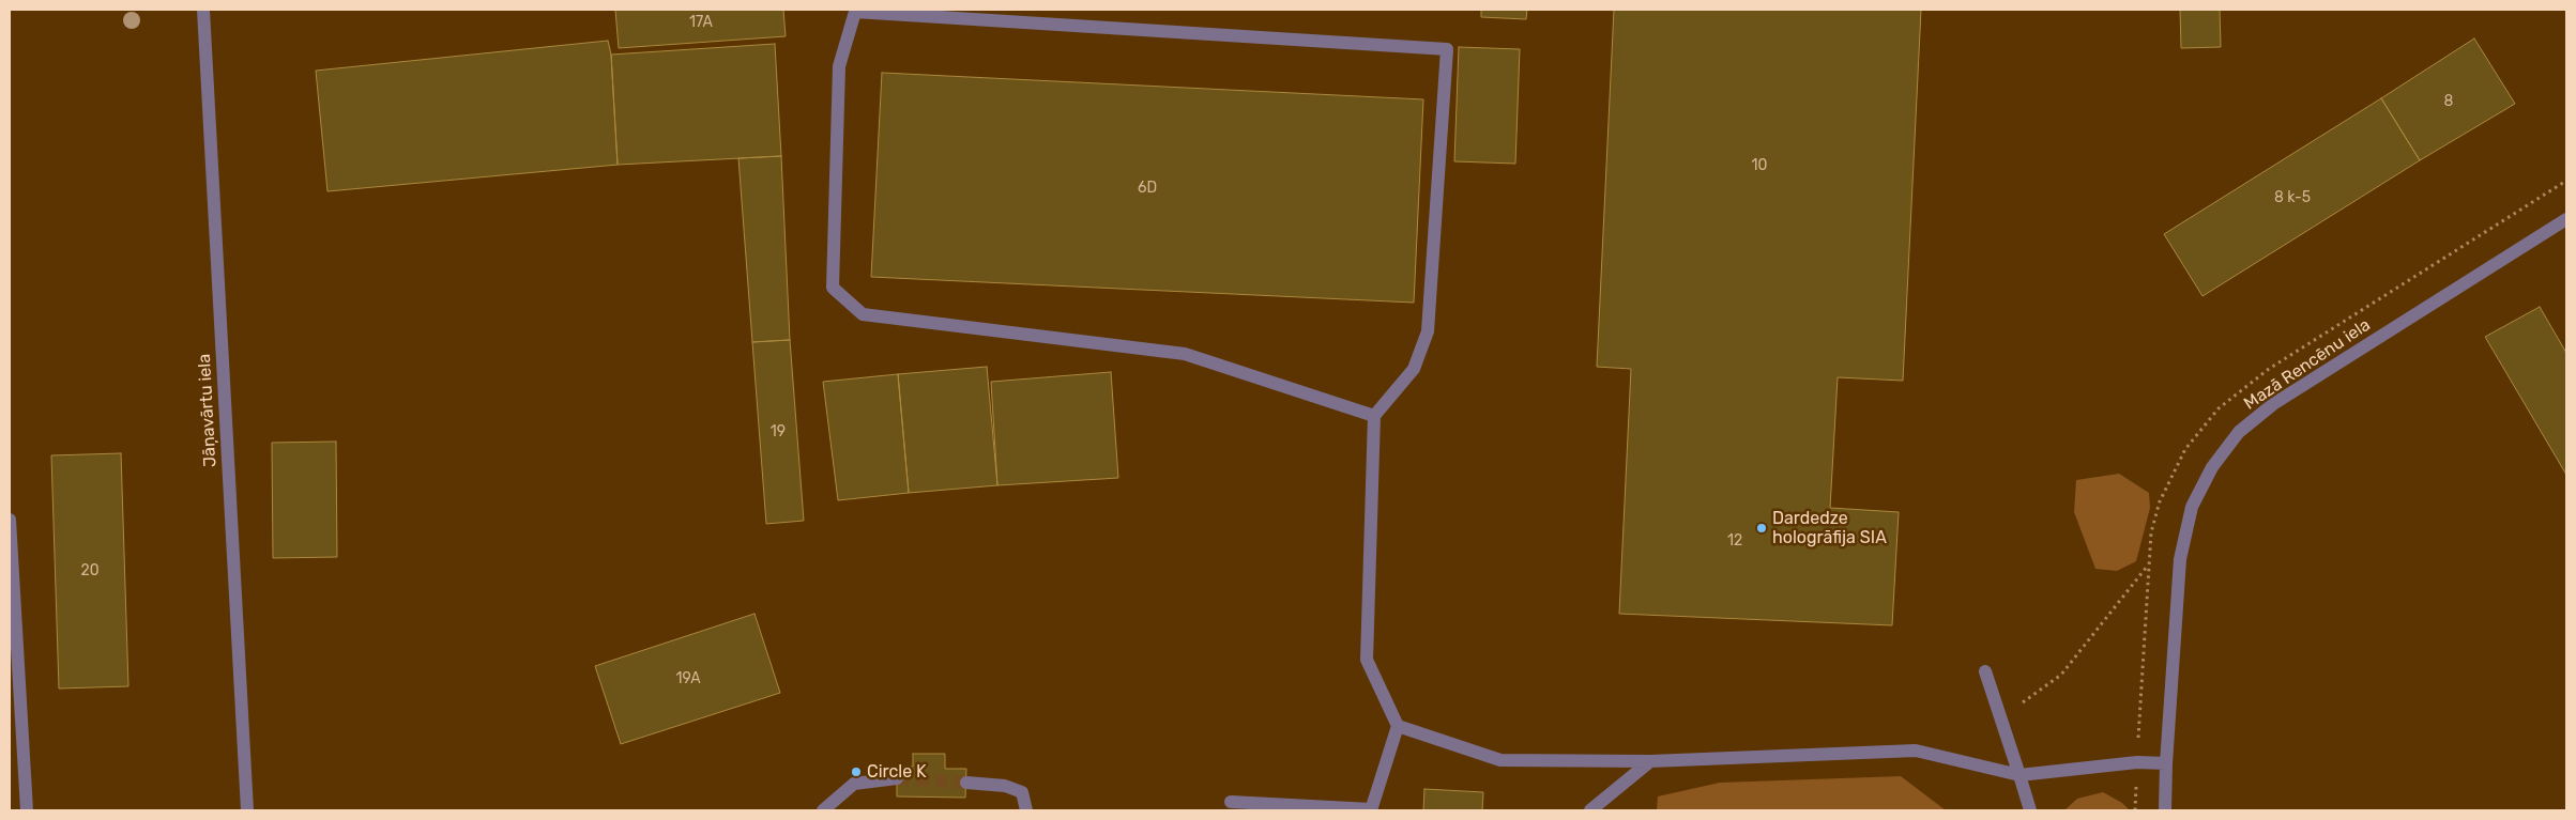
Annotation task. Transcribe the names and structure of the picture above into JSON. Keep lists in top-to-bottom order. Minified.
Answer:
{"streets":{"street":["Mazā Rencēnu iela","Jāņavārtu iela"]},"places":["Dardedze hologrāfija SIA","Circle K"],"house_numbers":["17A","8","10","6D","8 k-5","19","12","20","19A"]}
